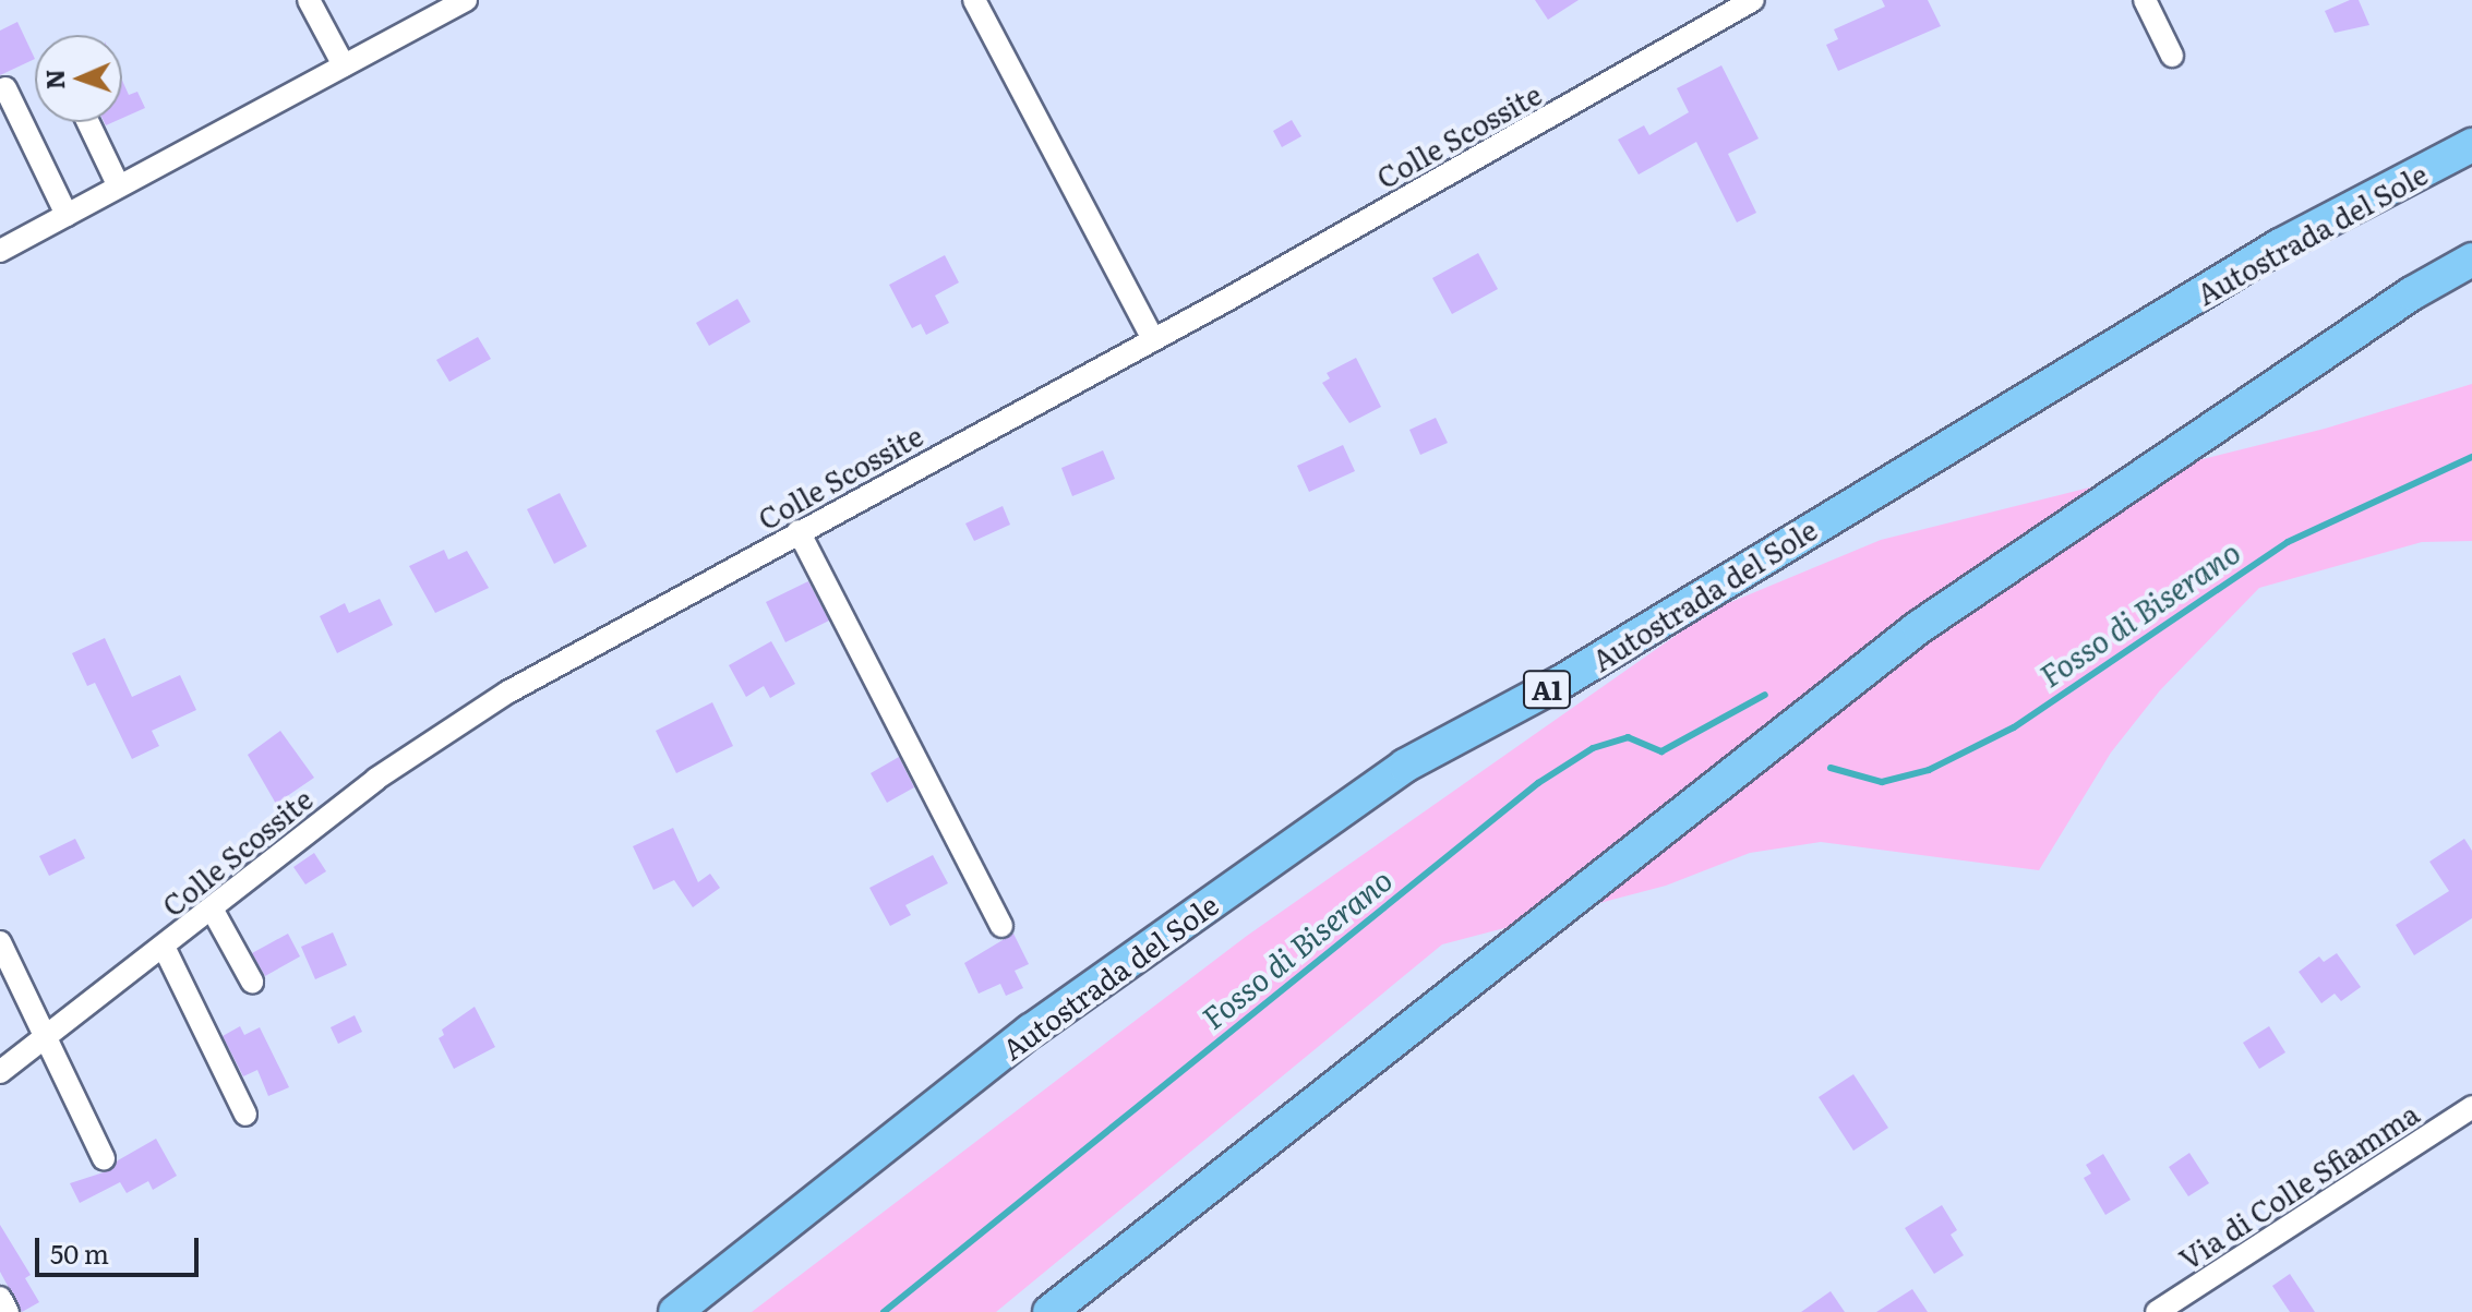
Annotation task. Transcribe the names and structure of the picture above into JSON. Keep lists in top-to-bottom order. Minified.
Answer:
{"streets":{"highway":["Autostrada del Sole","A1"],"street":["Colle Scossite","Via di Colle Sfiamma"]},"water":["Fosso di Biserano"],"scale_bar":"50 m","north":"left"}
